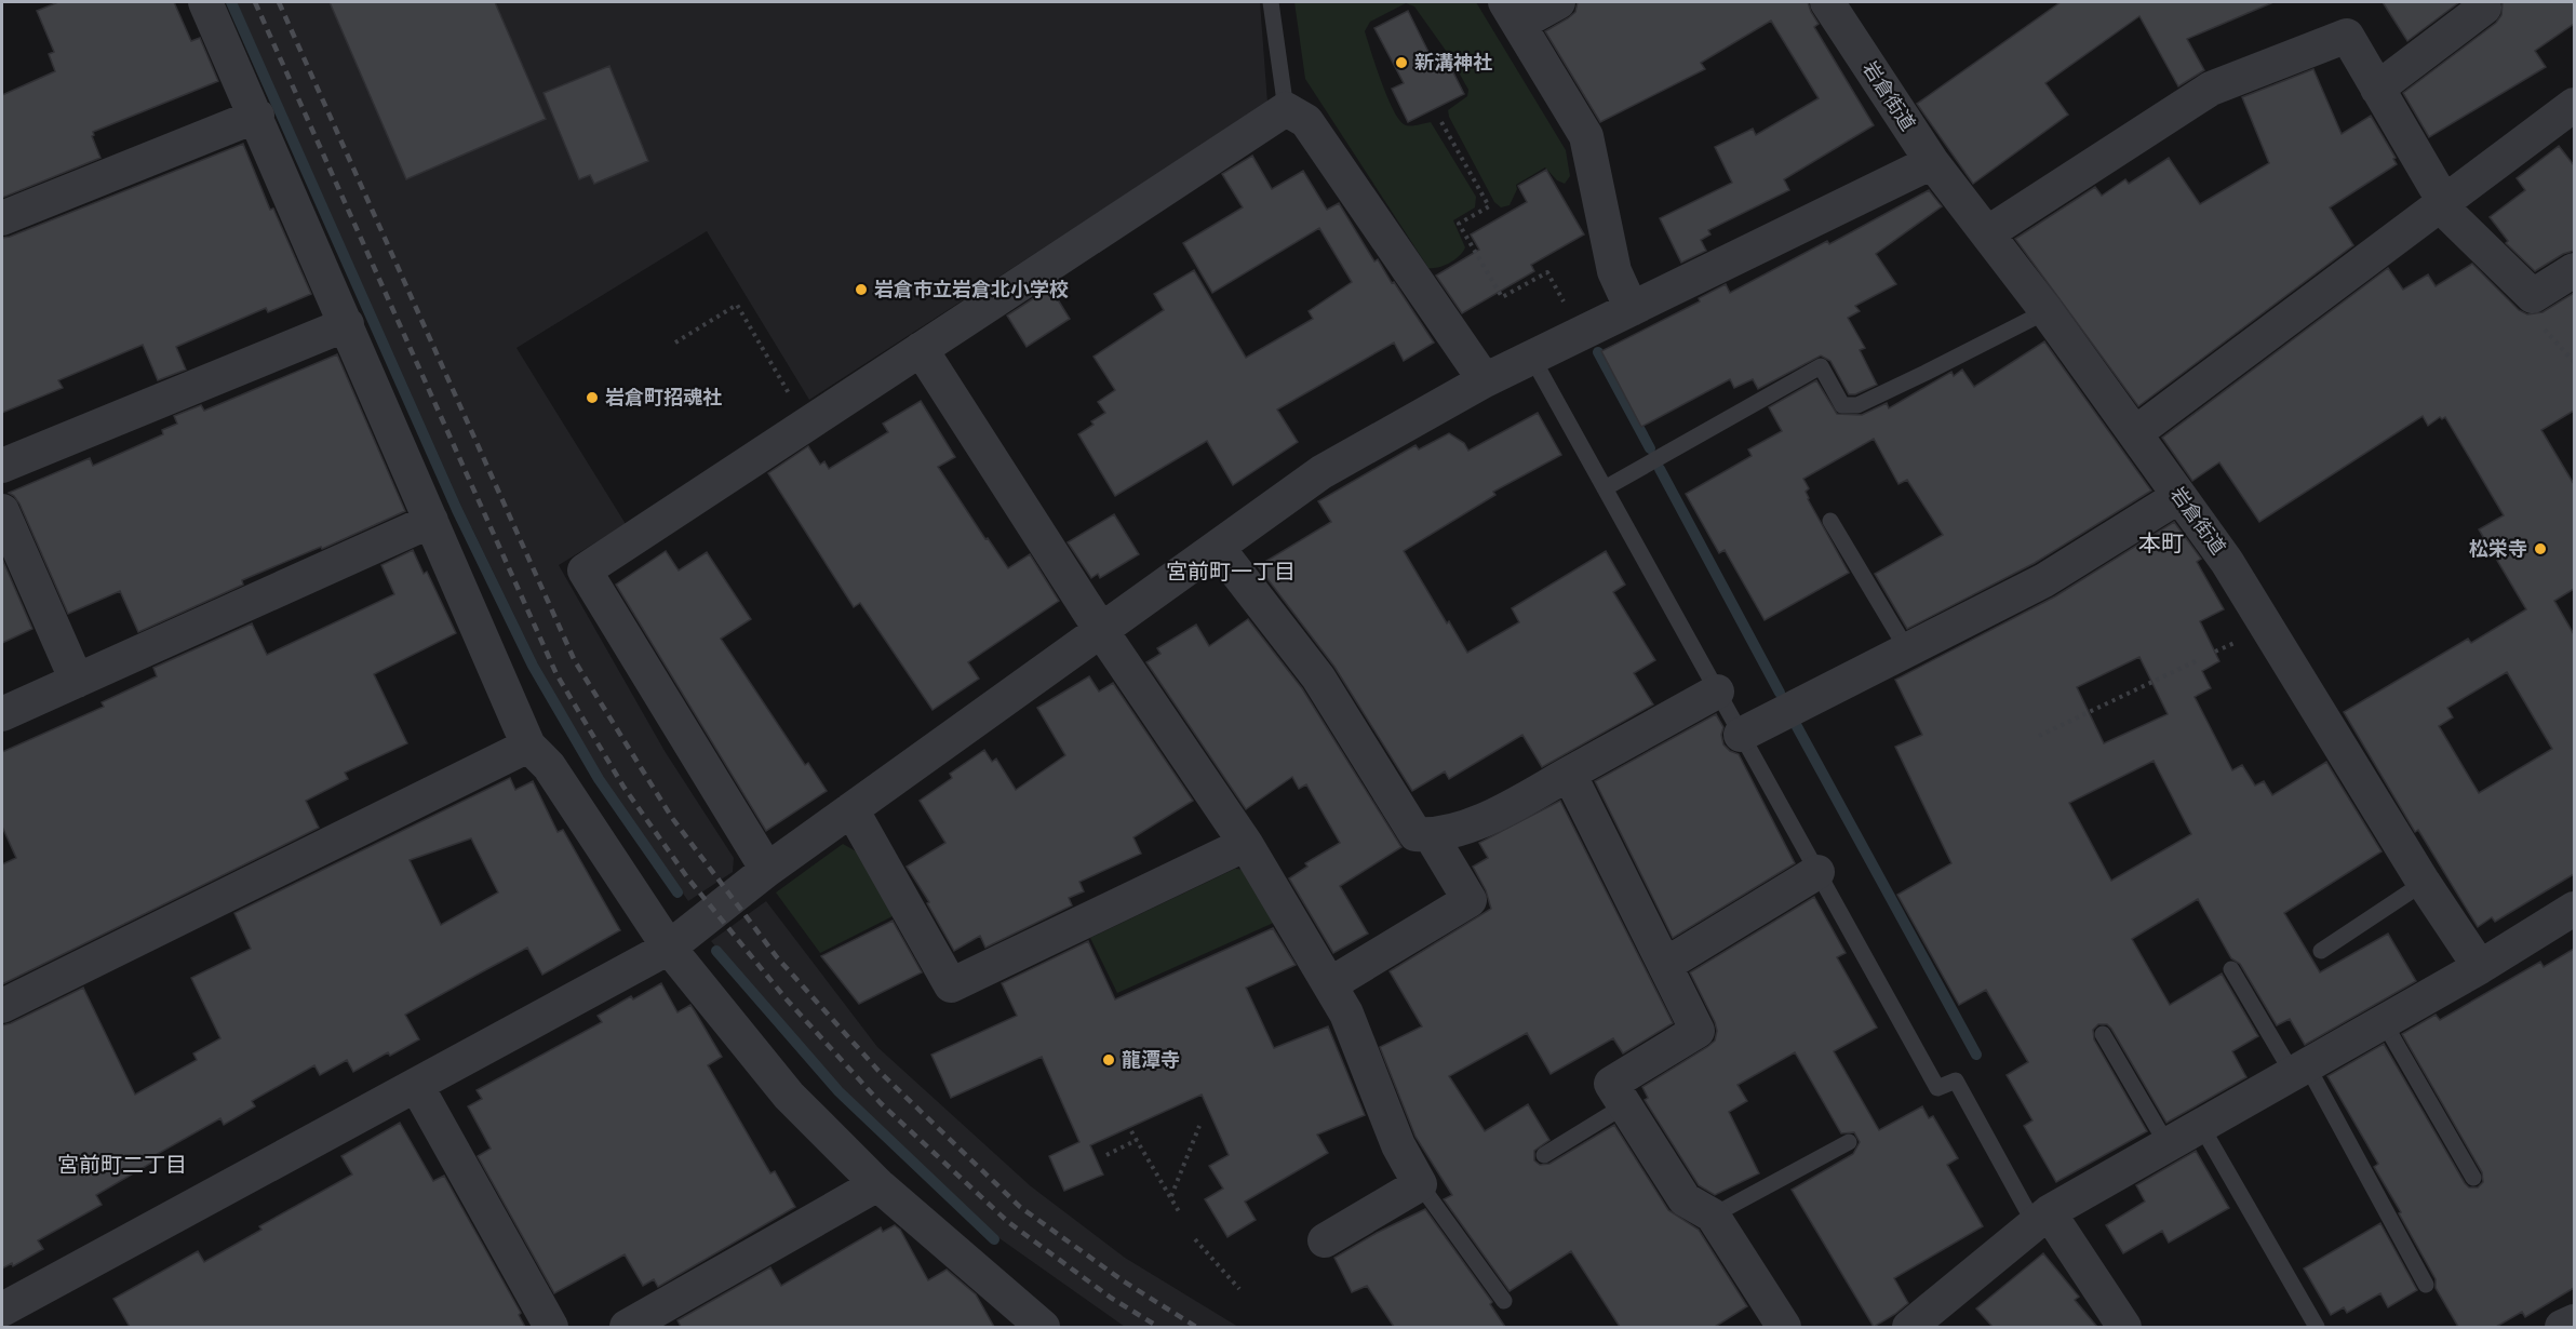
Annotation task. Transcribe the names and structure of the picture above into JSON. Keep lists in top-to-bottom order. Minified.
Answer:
{"streets":{"street":["岩倉街道"]},"districts":["本町","宮前町一丁目","宮前町二丁目"],"places":["新溝神社","岩倉市立岩倉北小学校","岩倉町招魂社","松栄寺","龍潭寺"]}
